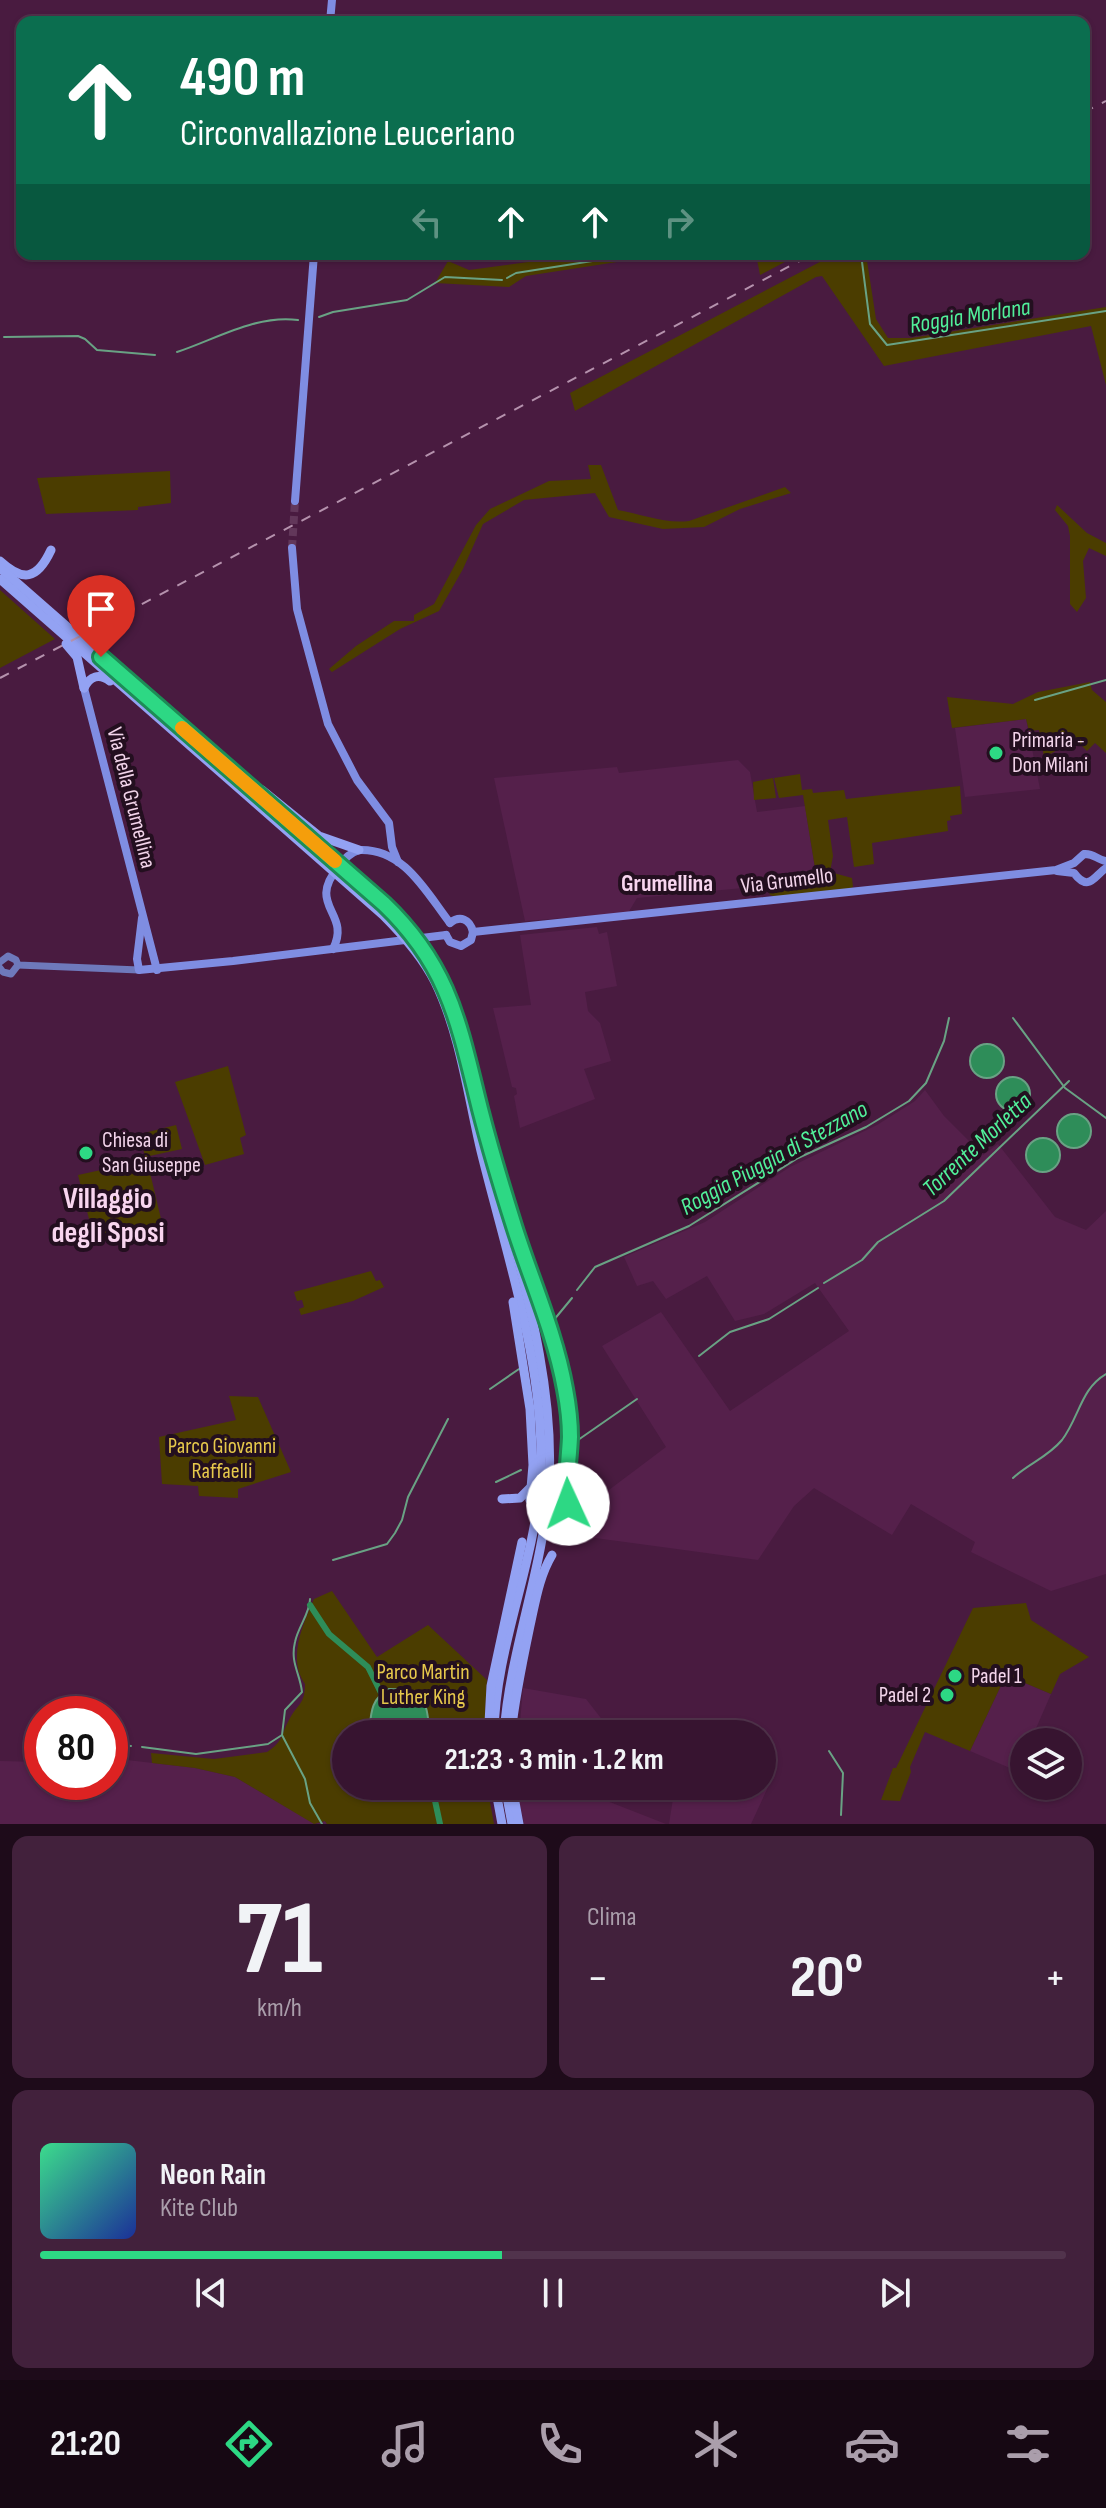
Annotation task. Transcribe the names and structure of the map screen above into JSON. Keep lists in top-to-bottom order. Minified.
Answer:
{"streets":{"main road":["Via della Grumellina","Via Grumello"]},"districts":["Grumellina","Villaggio degli Sposi"],"water":["Roggia Morlana","Torrente Morletta","Roggia Piuggia di Stezzano"],"parks":["Parco Giovanni Raffaelli","Parco Martin Luther King"],"places":["Primaria - Don Milani","Chiesa di San Giuseppe","Padel 1","Padel 2"],"page":{"turn":["490 m","Circonvallazione Leuceriano"],"limit":"80","trip":"21:23 · 3 min · 1.2 km","tile":[["71","km/h"],"Clima"],"heat":["−","20°","+"],"song":["Neon Rain","Kite Club"],"tabs":"21:20"}}
